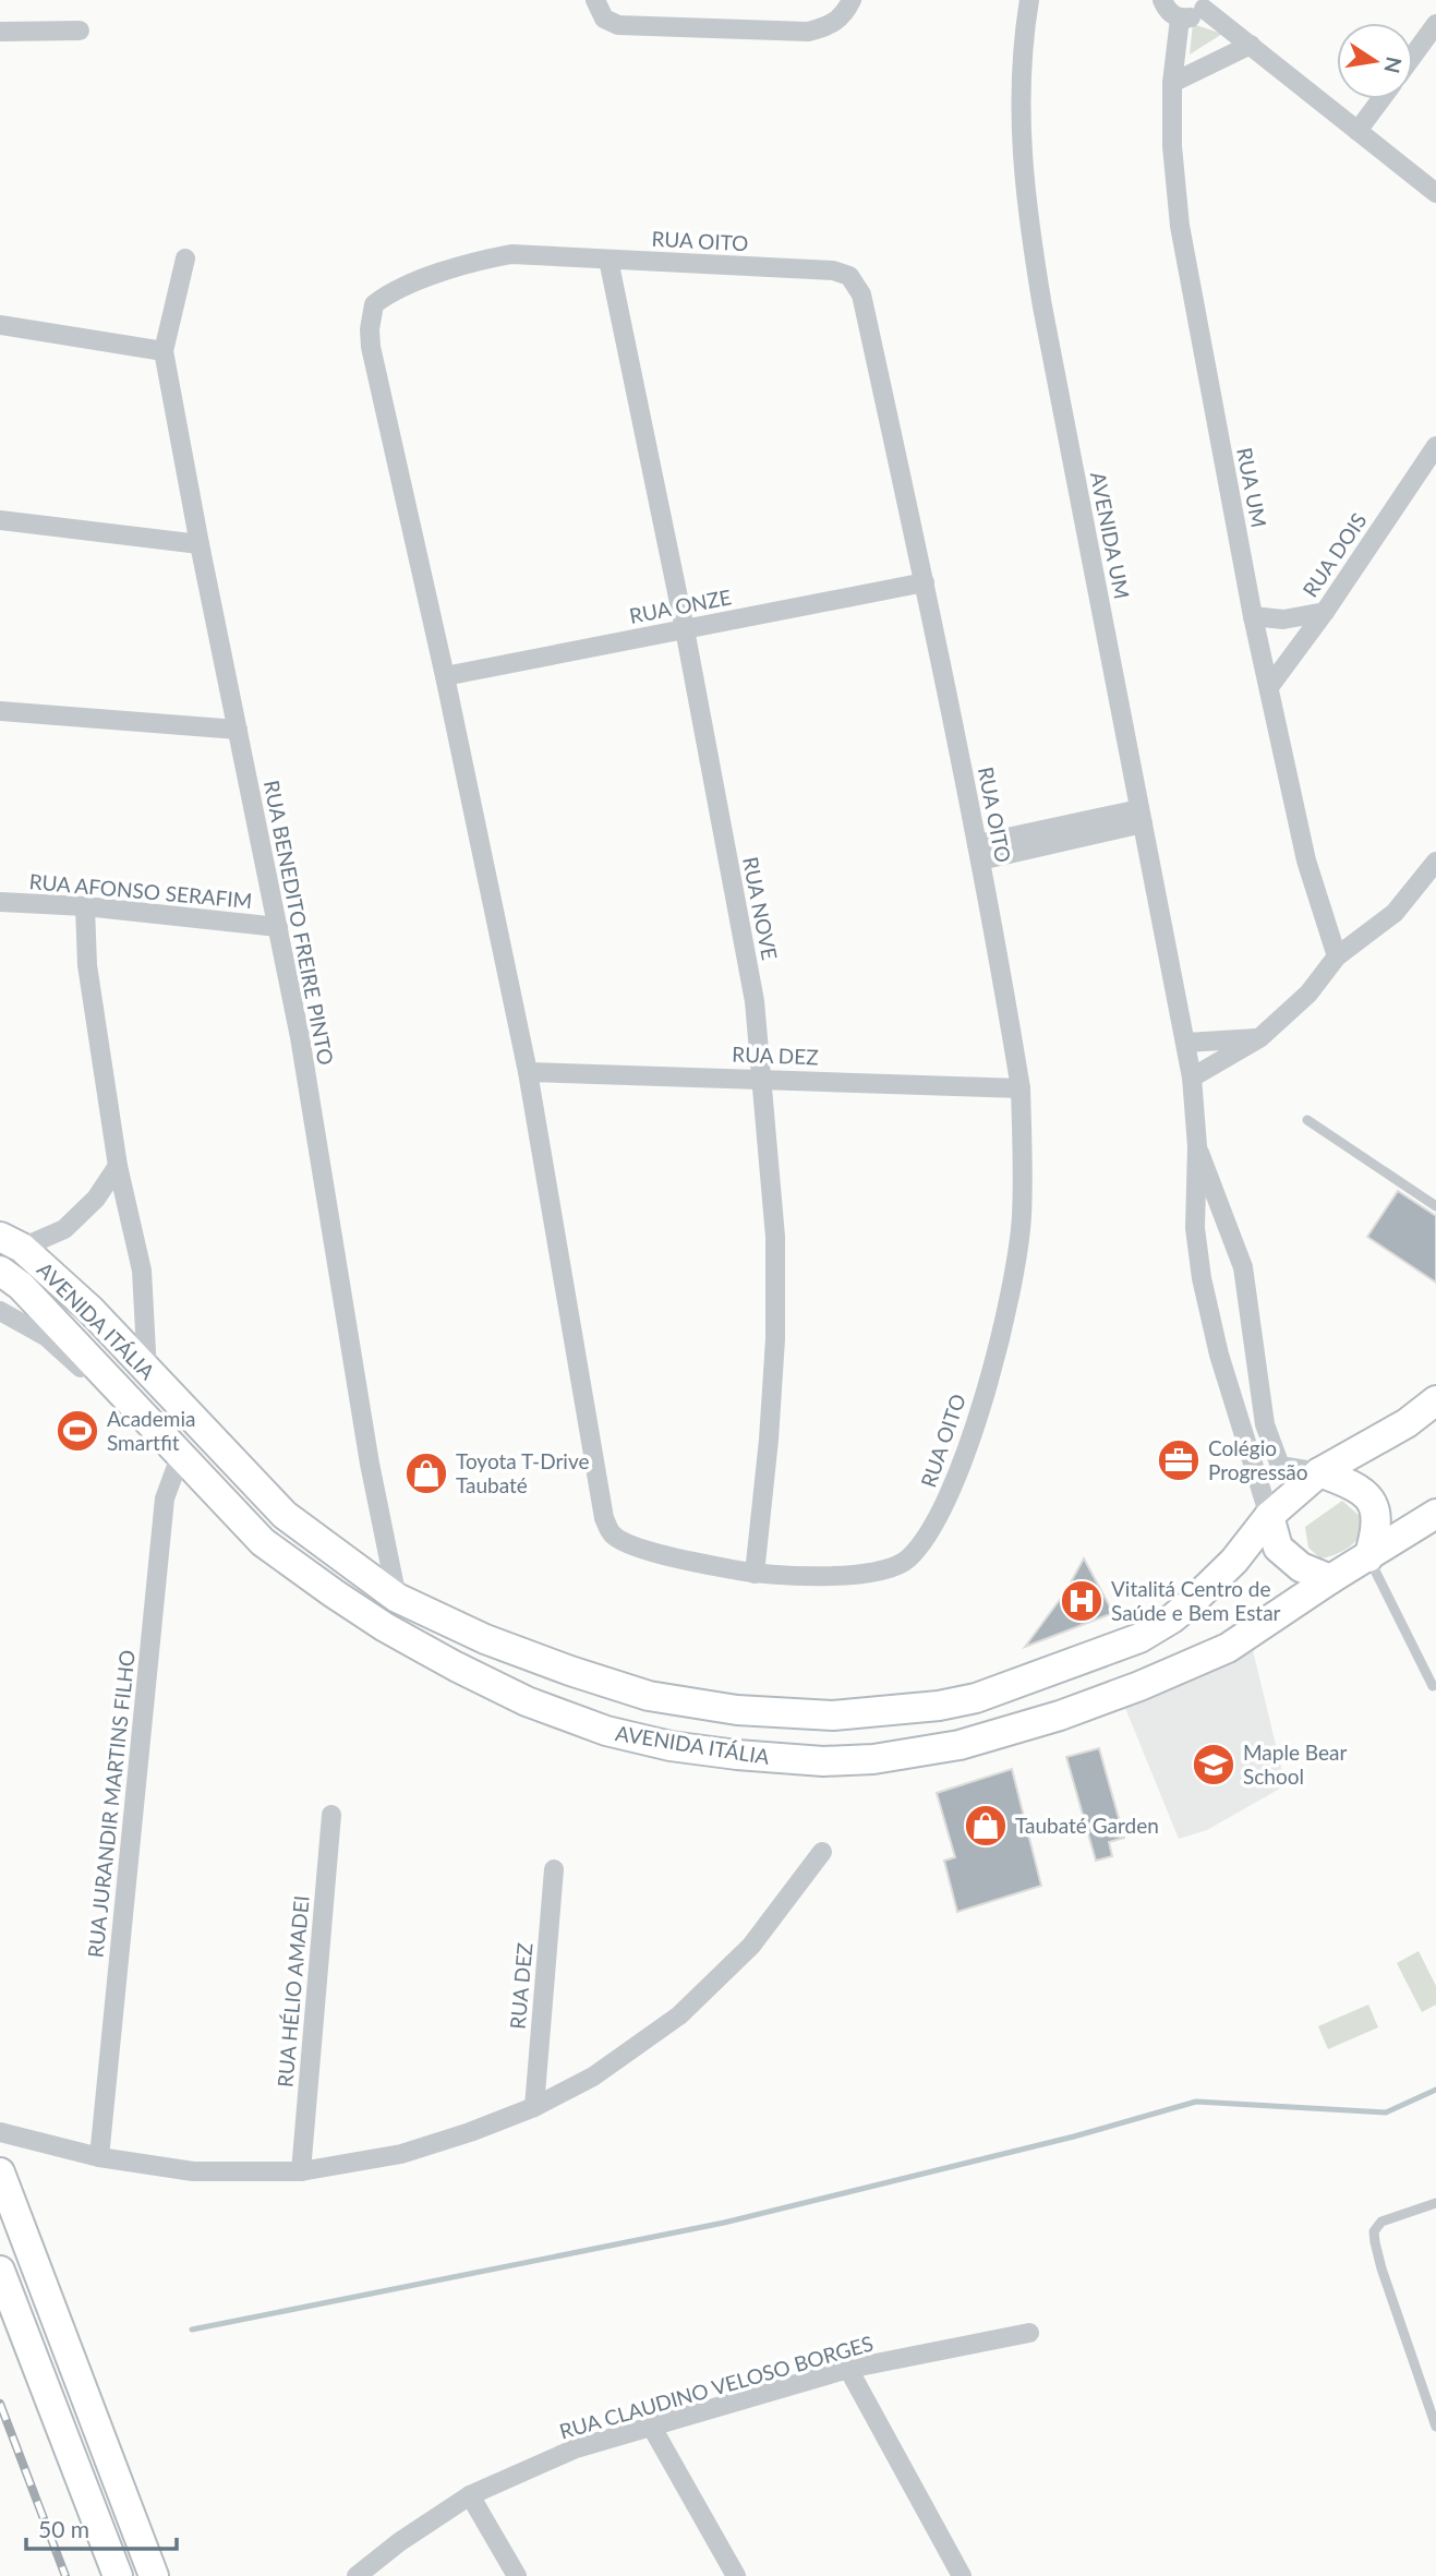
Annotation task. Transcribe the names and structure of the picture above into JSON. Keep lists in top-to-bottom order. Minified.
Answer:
{"streets":{"main road":["AVENIDA ITÁLIA"],"street":["RUA OITO","RUA UM","AVENIDA UM","RUA DOIS","RUA ONZE","RUA AFONSO SERAFIM","RUA NOVE","RUA BENEDITO FREIRE PINTO","RUA DEZ","RUA JURANDIR MARTINS FILHO","RUA HÉLIO AMADEI","RUA CLAUDINO VELOSO BORGES"]},"crossings":[["RUA OITO","RUA ONZE"],["RUA OITO","RUA NOVE"],["RUA OITO","RUA DEZ"],["RUA UM","RUA DOIS"],["RUA ONZE","RUA NOVE"],["RUA AFONSO SERAFIM","RUA BENEDITO FREIRE PINTO"],["RUA NOVE","RUA DEZ"],["RUA BENEDITO FREIRE PINTO","AVENIDA ITÁLIA"],["AVENIDA ITÁLIA","RUA JURANDIR MARTINS FILHO"]],"places":{"sports":["Academia Smartfit"],"office":["Colégio Progressão"],"shop":["Toyota T-Drive Taubaté","Taubaté Garden"],"hospital":["Vitalitá Centro de Saúde e Bem Estar"],"school or university":["Maple Bear School"]},"scale_bar":"50 m","north":"right"}
